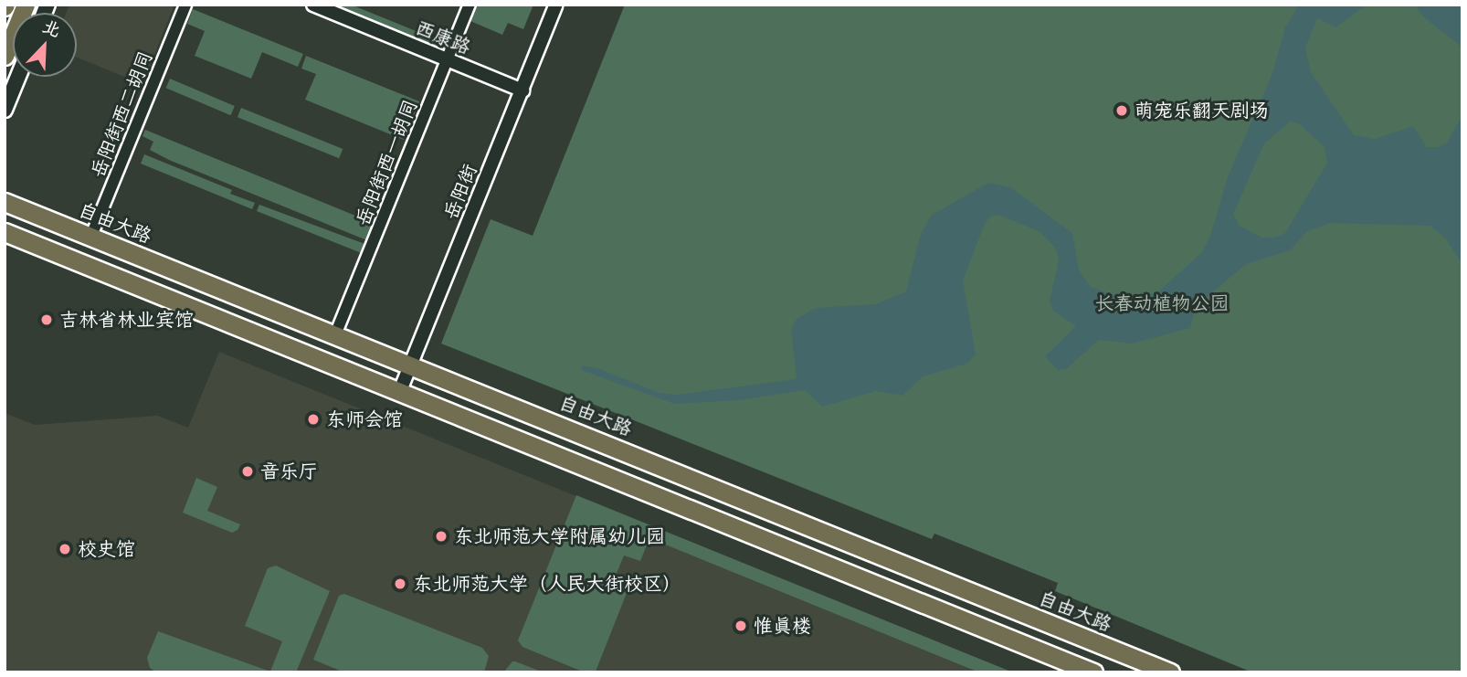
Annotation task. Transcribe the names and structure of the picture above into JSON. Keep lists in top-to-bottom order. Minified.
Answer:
{"streets":{"main road":["自由大路"],"street":["西康路","岳阳街西二胡同","岳阳街西一胡同","岳阳街"]},"crossings":[["西康路","岳阳街西一胡同"],["西康路","岳阳街"],["岳阳街西二胡同","自由大路"],["岳阳街西一胡同","自由大路"],["岳阳街","自由大路"]],"parks":["长春动植物公园"],"places":["萌宠乐翻天剧场","吉林省林业宾馆","东师会馆","音乐厅","东北师范大学附属幼儿园","校史馆","东北师范大学（人民大街校区）","惟真楼"],"north":"top right"}
